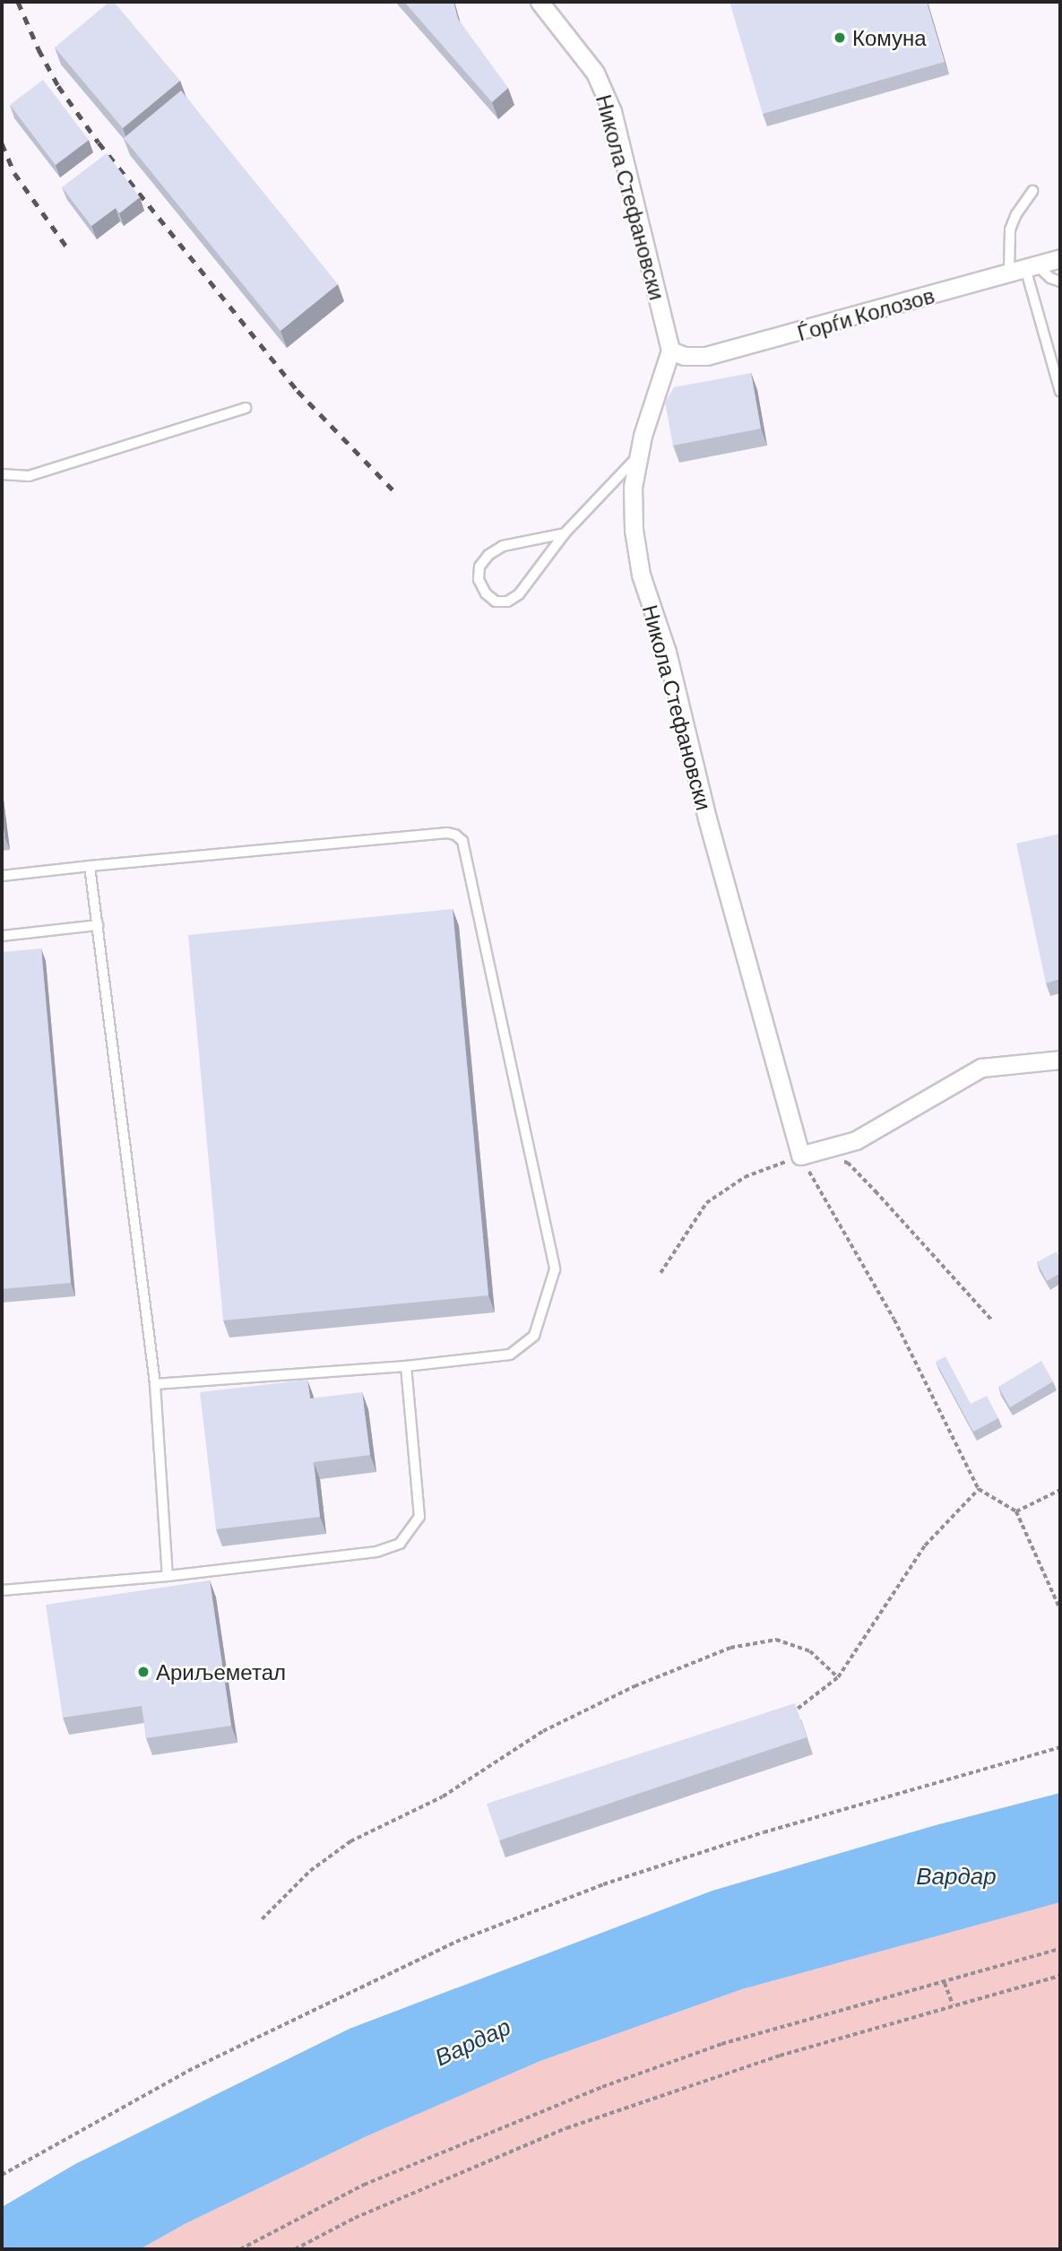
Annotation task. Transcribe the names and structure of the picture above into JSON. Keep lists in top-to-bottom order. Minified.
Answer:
{"streets":{"street":["Никола Стефановски","Ѓорѓи Колозов"]},"crossings":[["Никола Стефановски","Ѓорѓи Колозов"]],"water":["Вардар"],"places":["Комуна","Ариљеметал"]}
